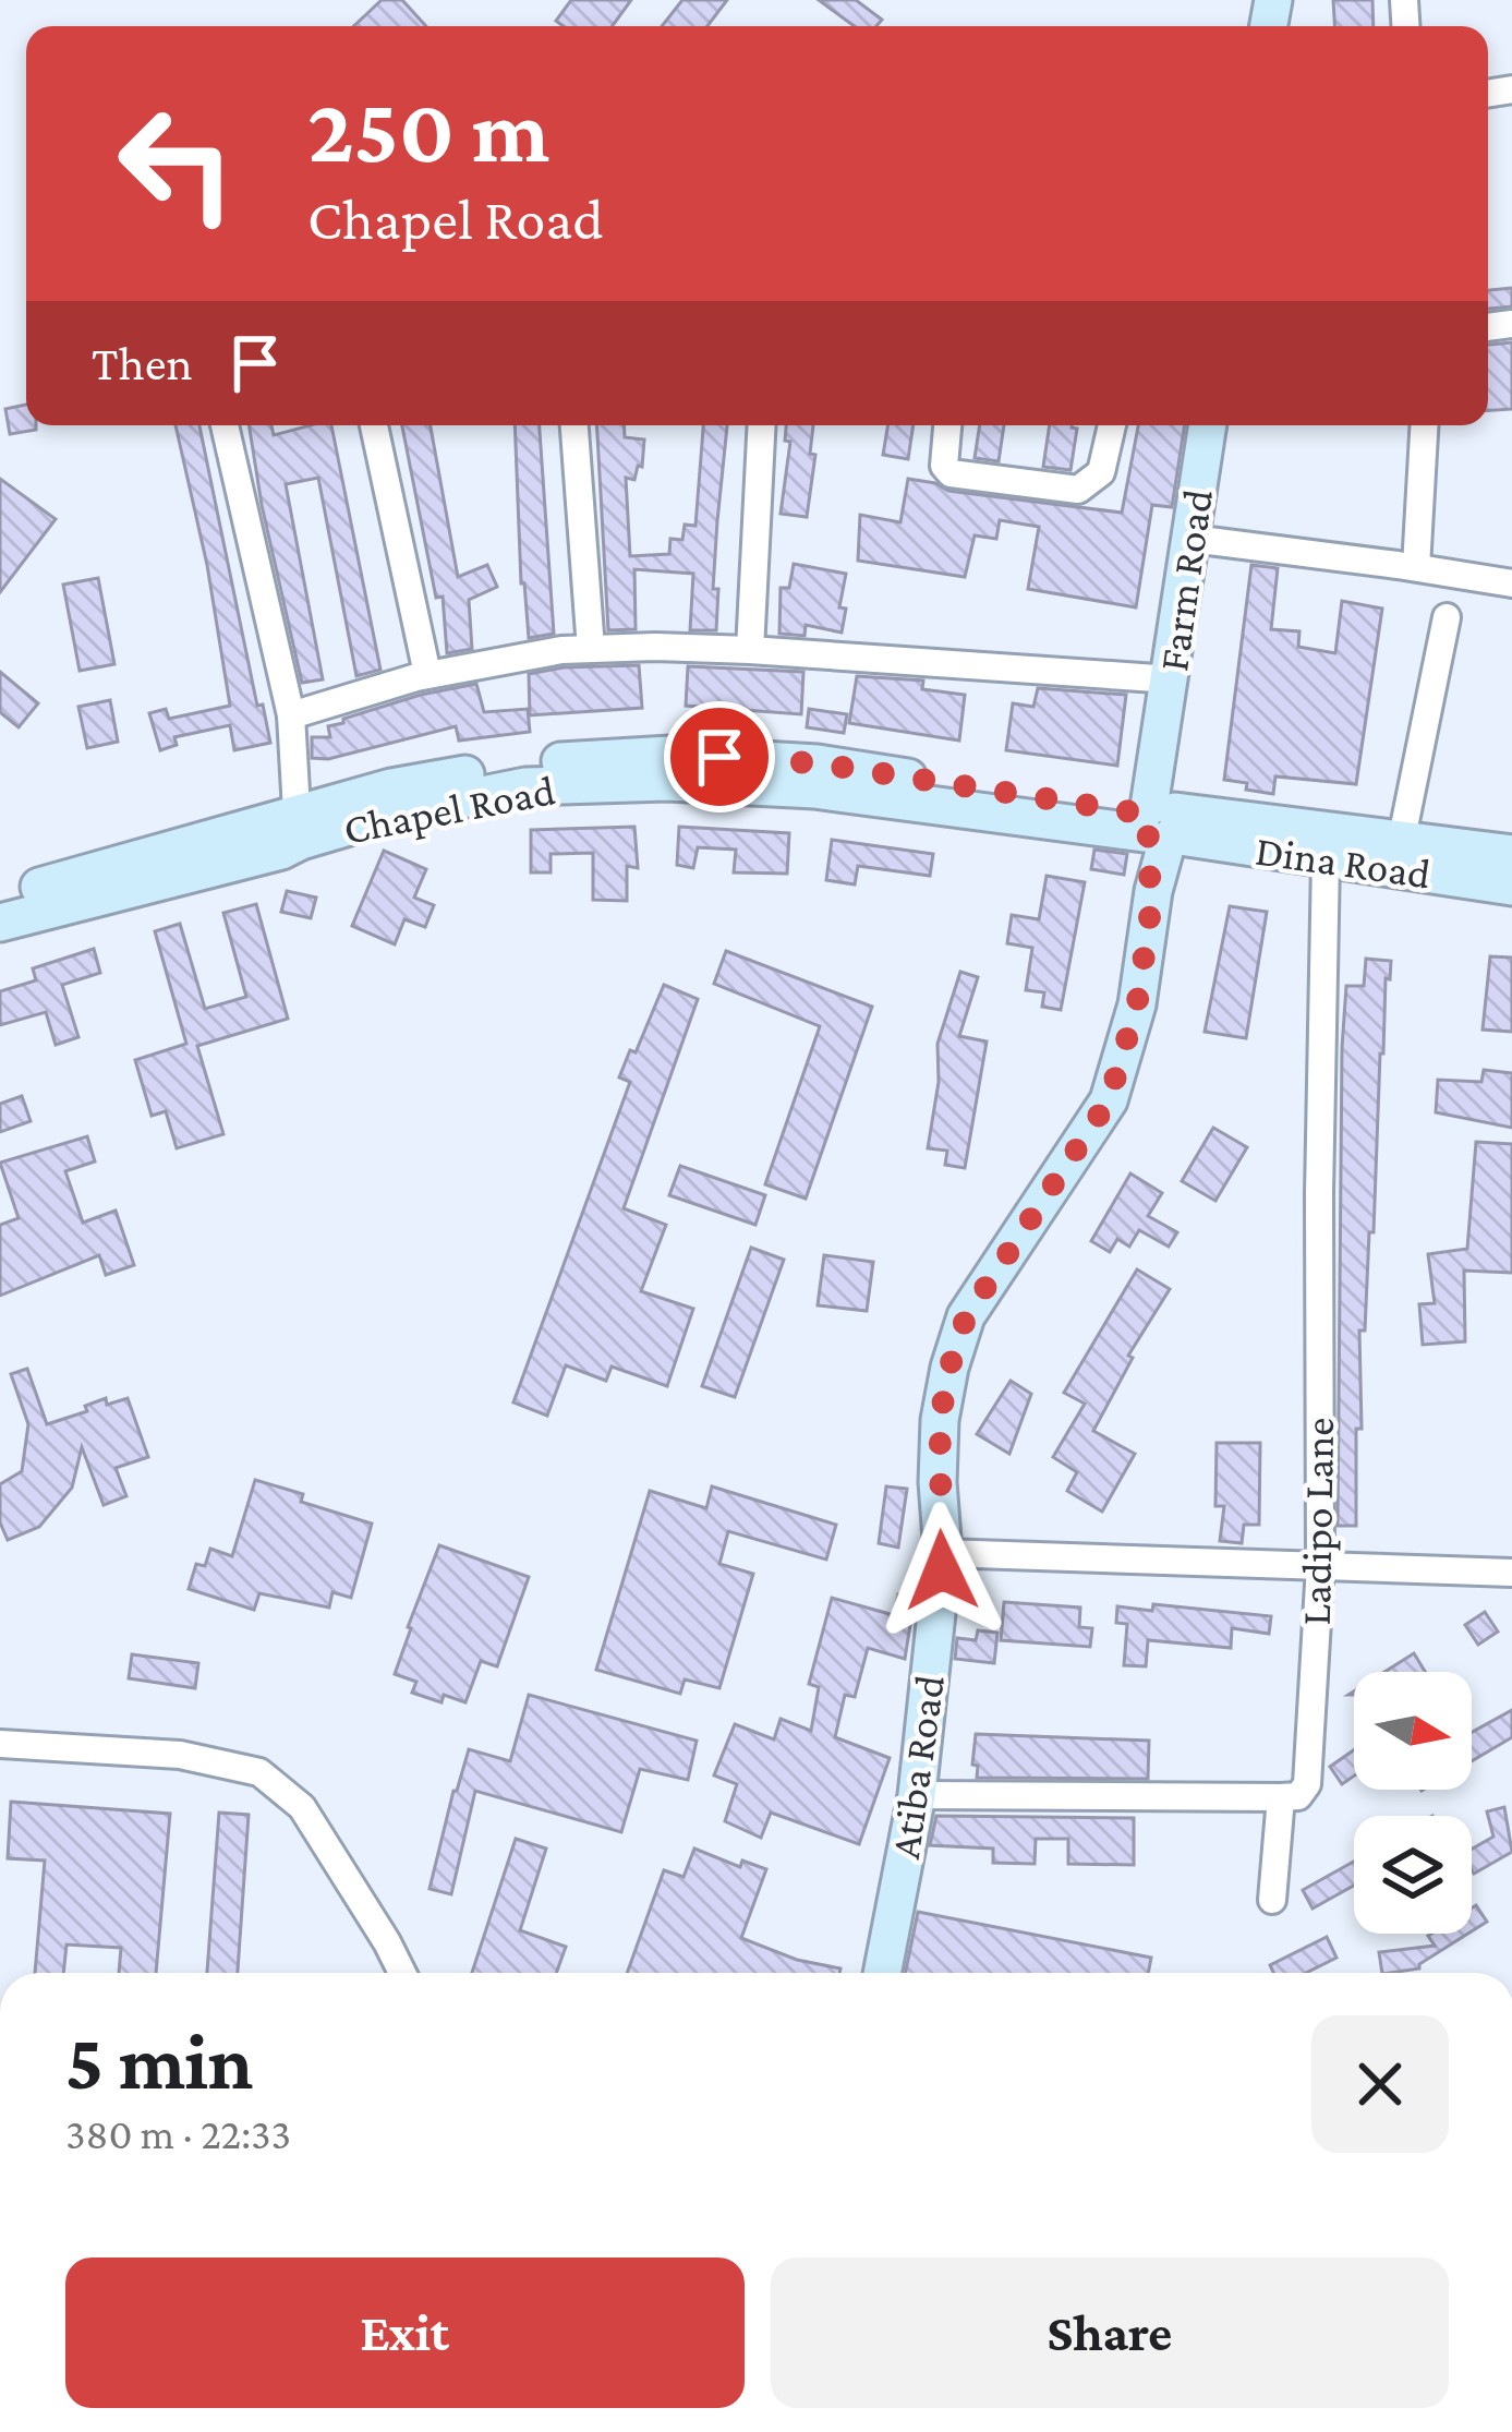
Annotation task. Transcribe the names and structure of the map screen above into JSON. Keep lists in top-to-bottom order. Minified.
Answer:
{"streets":{"street":["Farm Road","Chapel Road","Dina Road","Ladipo Lane","Atiba Road"]},"crossings":[["Farm Road","Chapel Road"],["Farm Road","Dina Road"],["Farm Road","Atiba Road"],["Chapel Road","Dina Road"],["Chapel Road","Atiba Road"],["Dina Road","Ladipo Lane"],["Dina Road","Atiba Road"]],"north":"right","page":{"turn":["250 m","Chapel Road"],"then":"Then","heading":["5 min","380 m · 22:33"],"buttons":["Exit","Share"]}}
